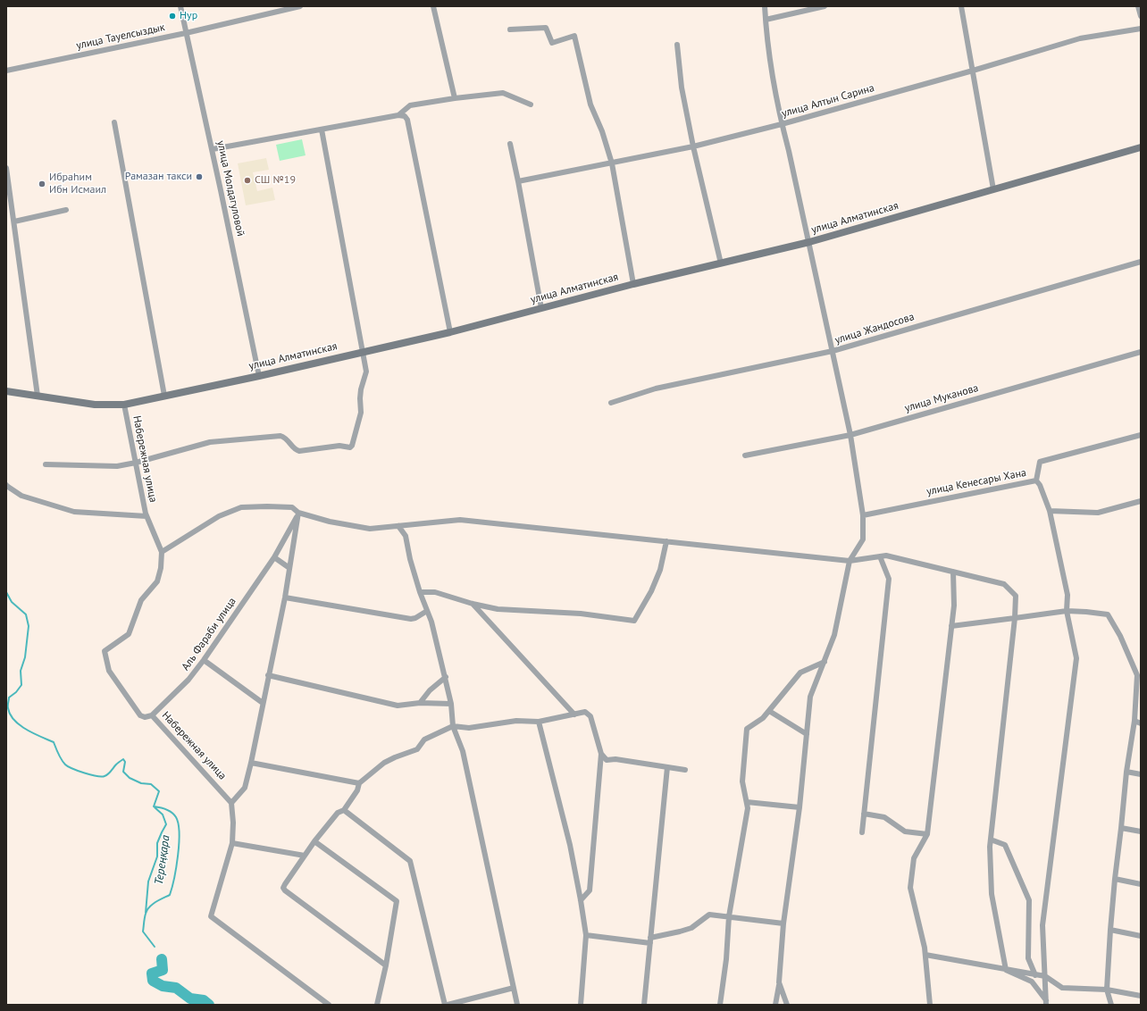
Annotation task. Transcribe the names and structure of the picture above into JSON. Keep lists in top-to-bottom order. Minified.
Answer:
{"streets":{"street":["улица Тауелсыздык","улица Алтын Сарина","улица Молдагуловой","улица Алматинская","улица Жандосова","улица Муканова","Набережная улица","улица Кенесары Хана","Аль Фараби улица"]},"crossings":[["улица Тауелсыздык","улица Молдагуловой"],["улица Молдагуловой","улица Алматинская"],["улица Алматинская","Набережная улица"],["Набережная улица","Аль Фараби улица"]],"water":["Тереңқара"],"places":["Нур","Рамазан такси","СШ №19","Ибраһим Ибн Исмаил"]}
